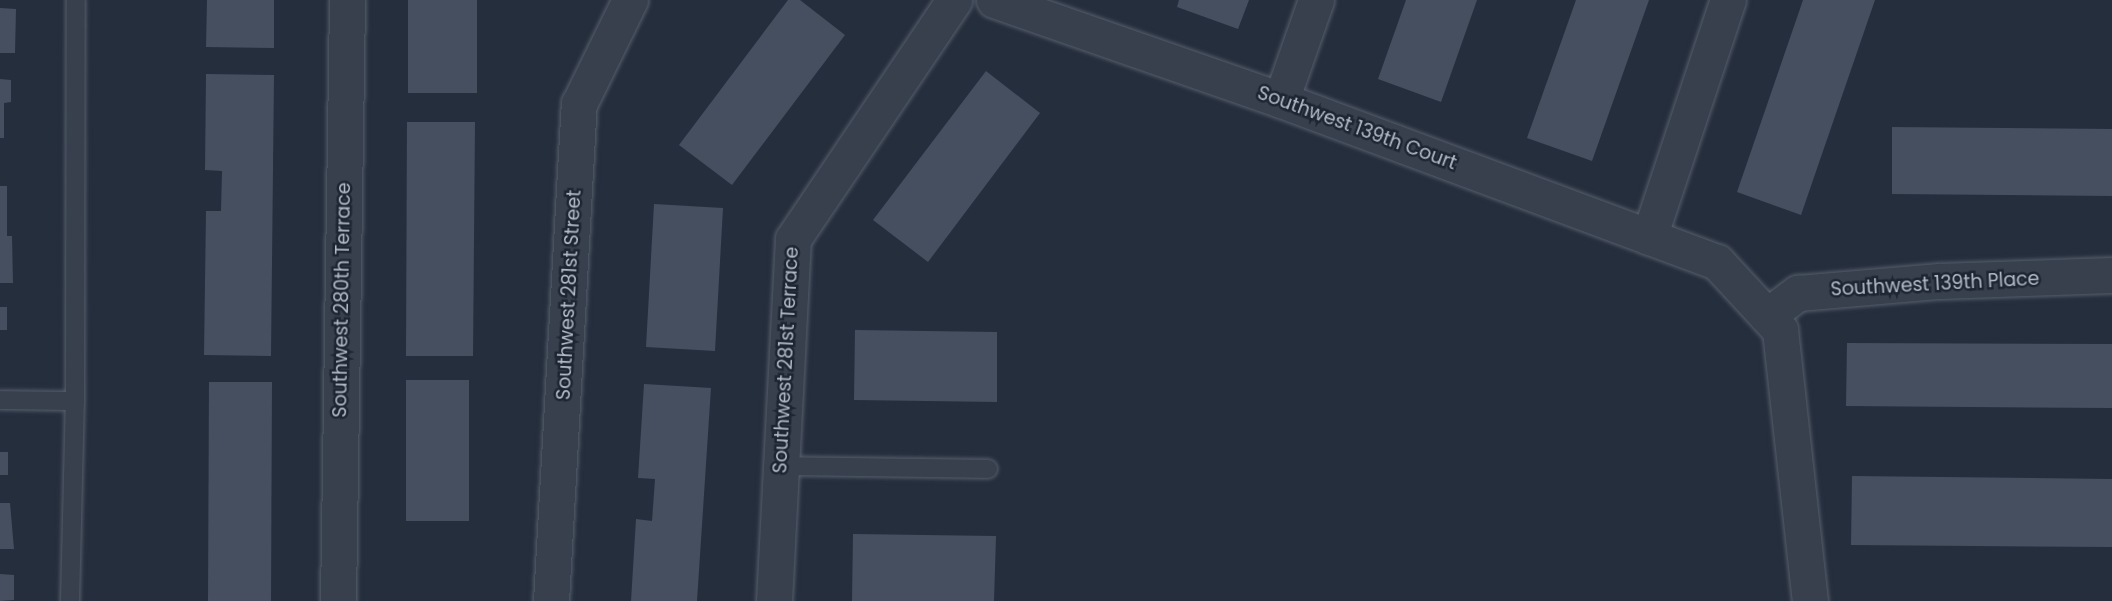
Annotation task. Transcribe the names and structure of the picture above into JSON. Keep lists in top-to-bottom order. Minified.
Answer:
{"streets":{"street":["Southwest 139th Court","Southwest 139th Place","Southwest 281st Street","Southwest 280th Terrace","Southwest 281st Terrace"]},"crossings":[["Southwest 139th Court","Southwest 139th Place"]]}
